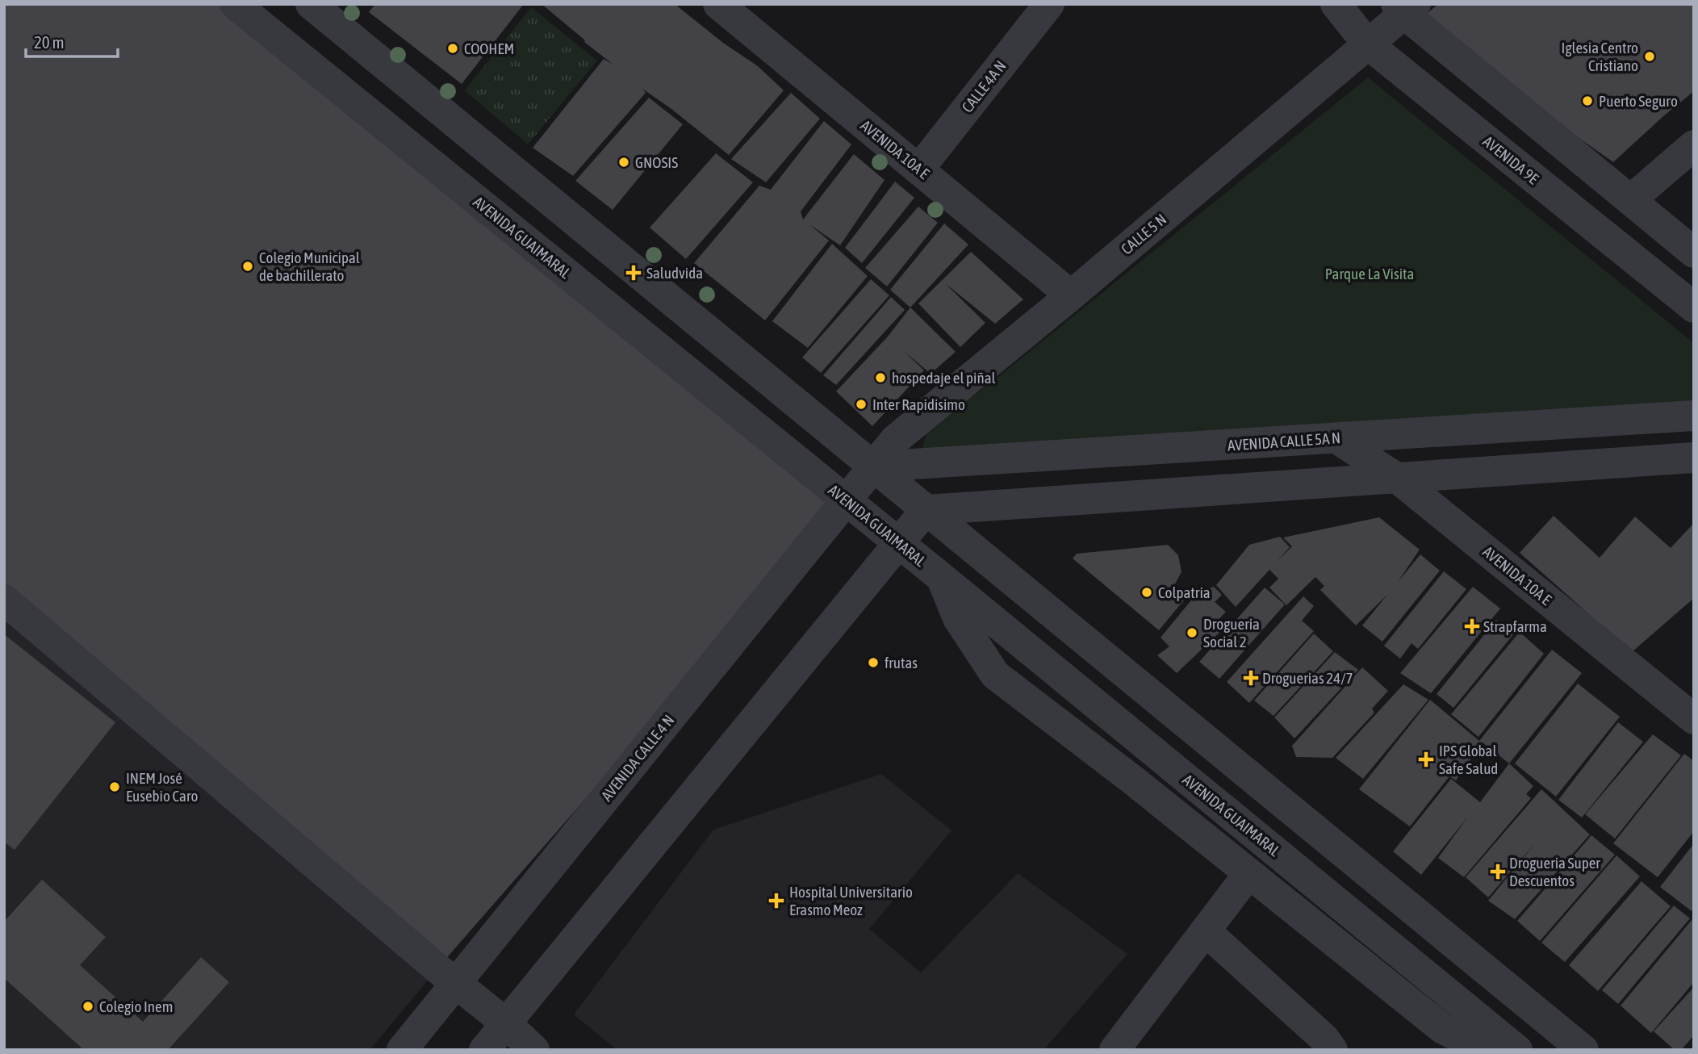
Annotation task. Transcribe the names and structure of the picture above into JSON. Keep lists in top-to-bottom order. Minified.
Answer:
{"streets":{"street":["CALLE 4A N","AVENIDA 10A E","AVENIDA 9E","CALLE 5 N","AVENIDA GUAIMARAL","AVENIDA CALLE 5A N","AVENIDA CALLE 4 N"]},"crossings":[["CALLE 4A N","AVENIDA 10A E"],["AVENIDA 10A E","CALLE 5 N"],["AVENIDA 10A E","AVENIDA CALLE 5A N"],["AVENIDA 9E","CALLE 5 N"],["CALLE 5 N","AVENIDA CALLE 5A N"],["CALLE 5 N","AVENIDA CALLE 4 N"],["AVENIDA GUAIMARAL","AVENIDA CALLE 4 N"],["AVENIDA CALLE 5A N","AVENIDA CALLE 4 N"]],"parks":["Parque La Visita"],"places":{"other":["COOHEM","Iglesia Centro Cristiano","Puerto Seguro","GNOSIS","Colegio Municipal de bachillerato","hospedaje el piñal","Inter Rapidisimo","Colpatria","Drogueria Social 2","frutas","INEM José Eusebio Caro","Colegio Inem"],"health":["Saludvida","Strapfarma","Droguerias 24/7","IPS Global Safe Salud","Drogueria Super Descuentos","Hospital Universitario Erasmo Meoz"]},"scale_bar":"20 m"}
